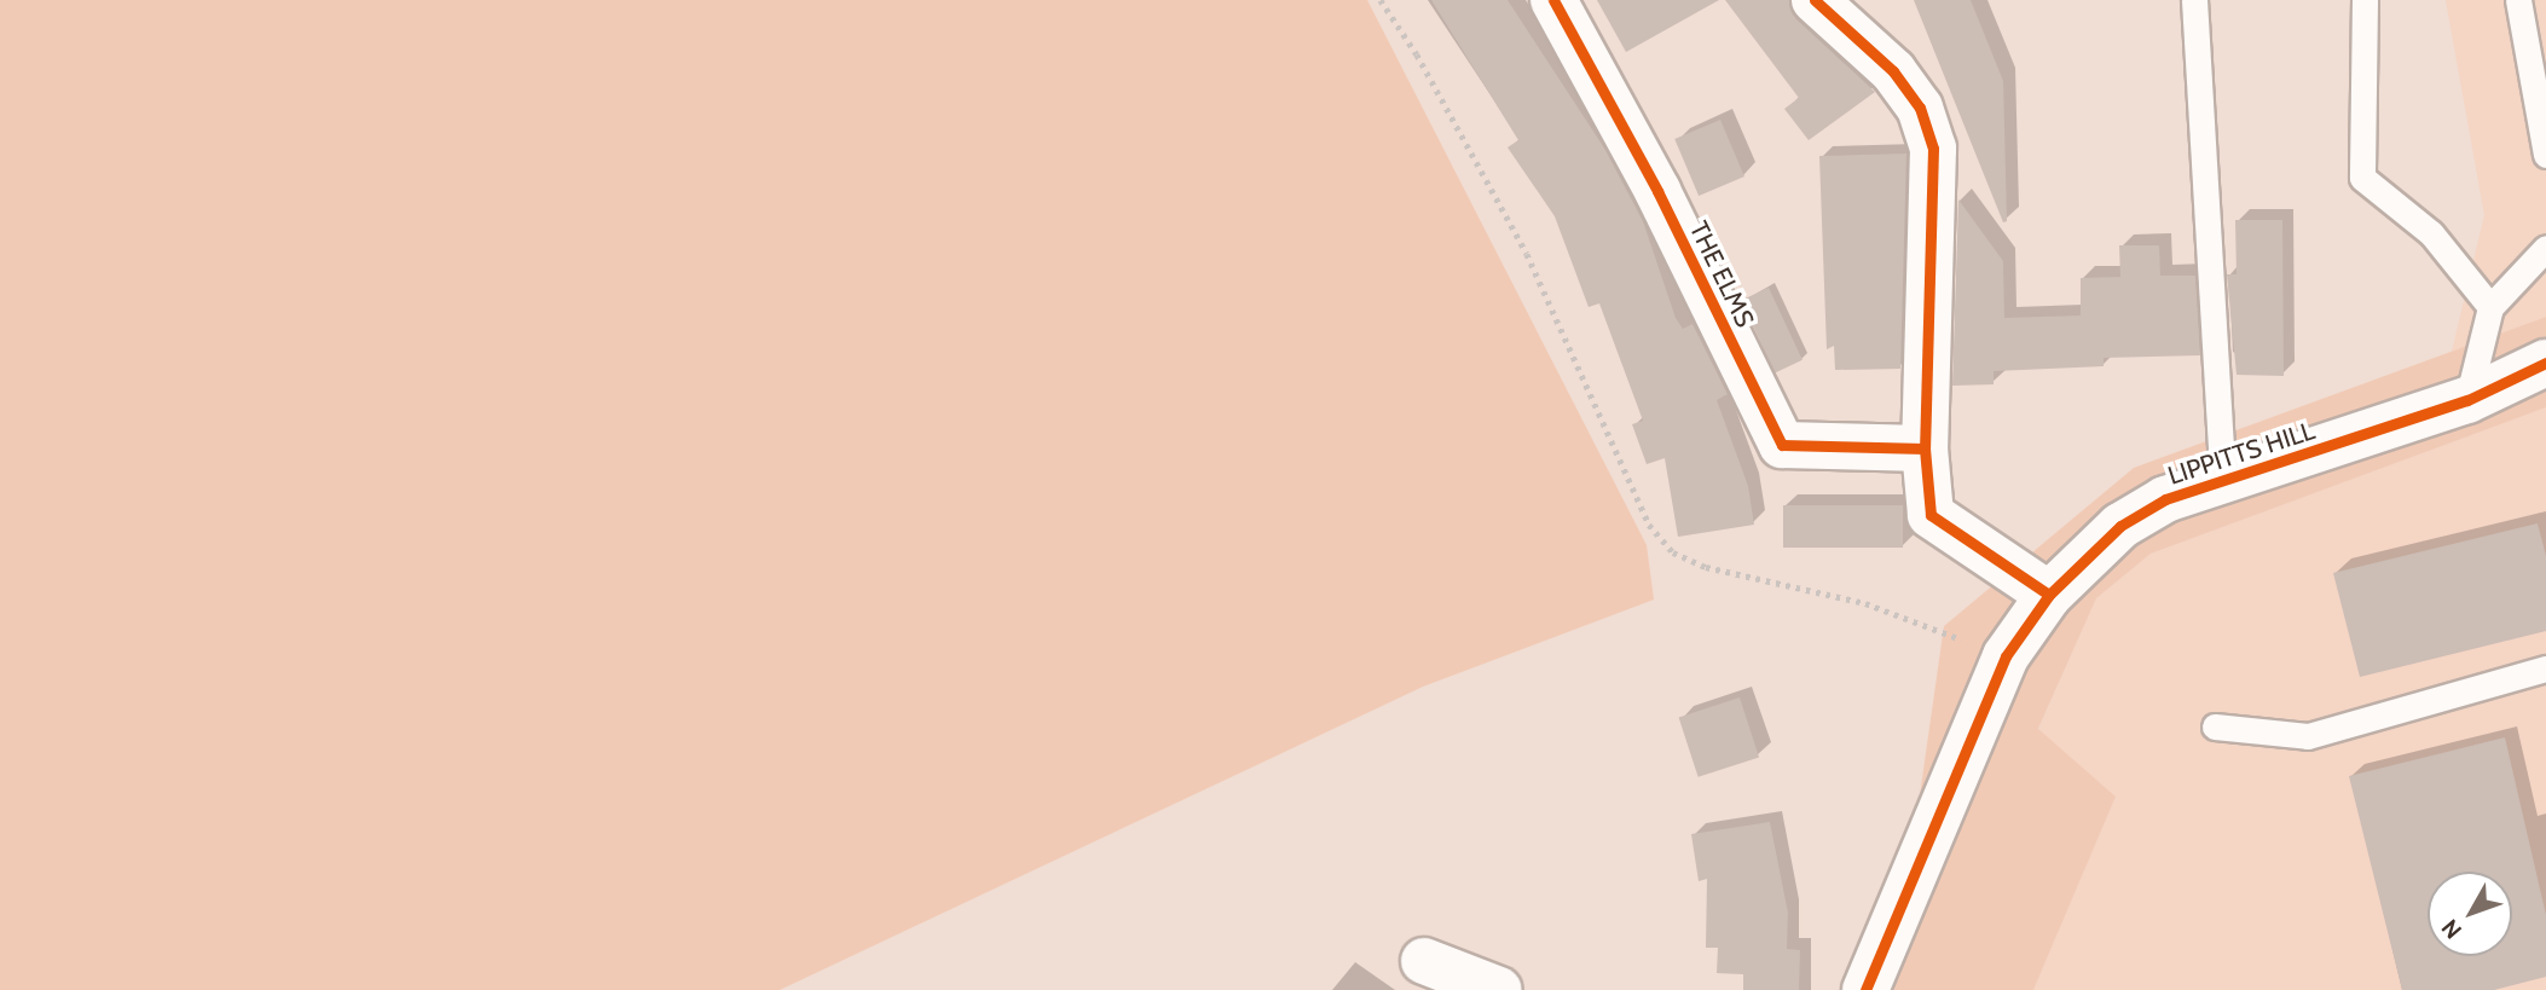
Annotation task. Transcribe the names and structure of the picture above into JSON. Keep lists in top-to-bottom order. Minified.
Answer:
{"streets":{"street":["THE ELMS","LIPPITTS HILL"]},"north":"bottom left"}
